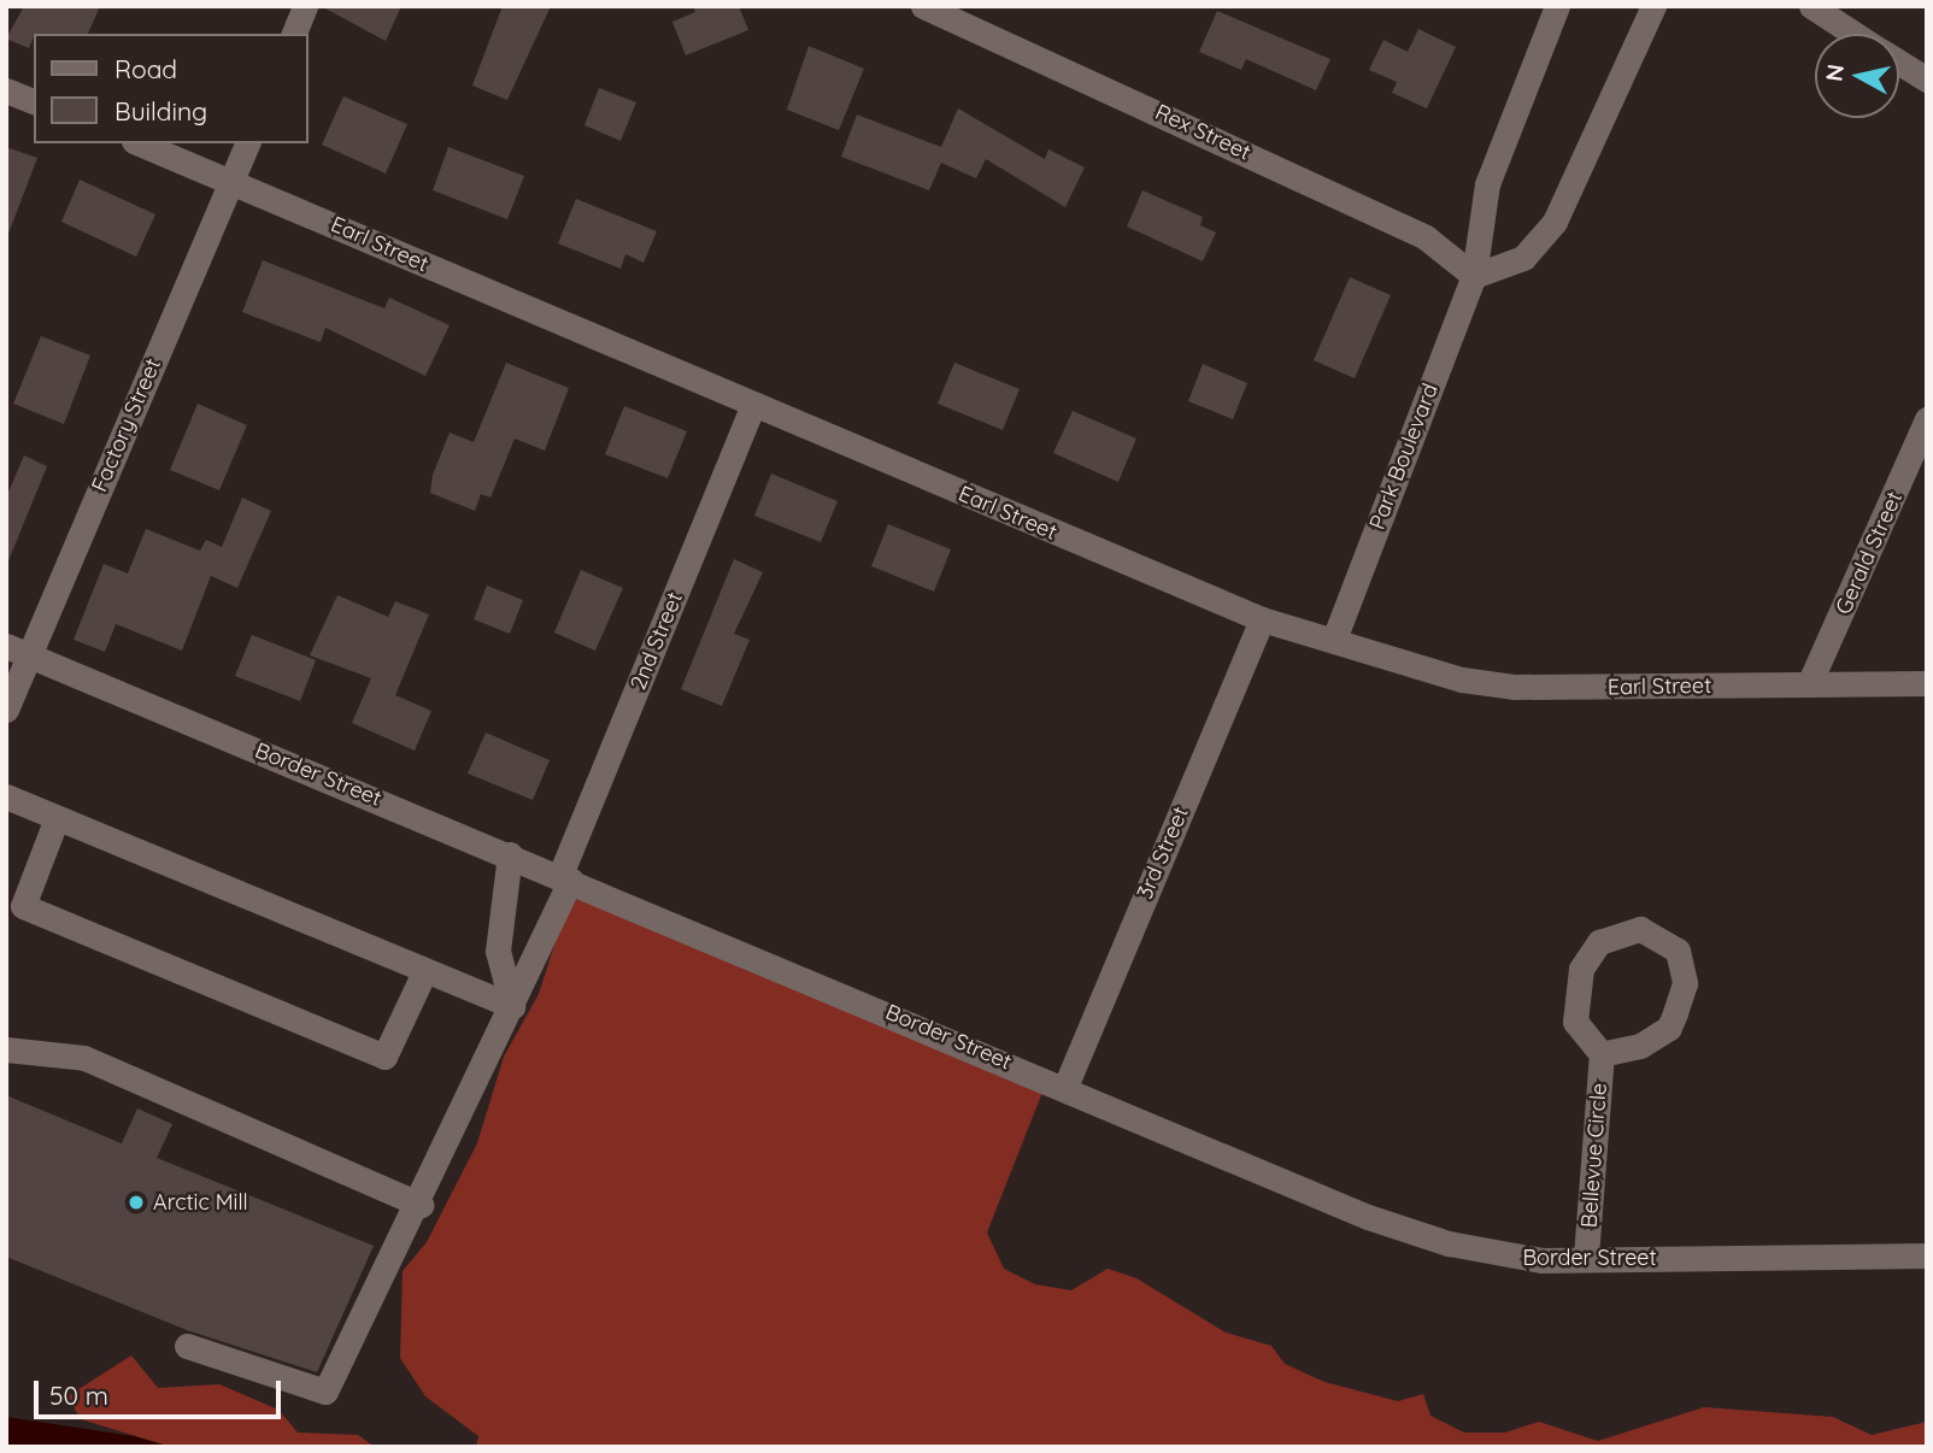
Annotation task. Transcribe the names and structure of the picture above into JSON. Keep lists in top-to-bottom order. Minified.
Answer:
{"streets":{"street":["Rex Street","Earl Street","Factory Street","Park Boulevard","Gerald Street","2nd Street","Border Street","3rd Street","Bellevue Circle"]},"crossings":[["Rex Street","Park Boulevard"],["Earl Street","Factory Street"],["Earl Street","Park Boulevard"],["Earl Street","Gerald Street"],["Earl Street","2nd Street"],["Earl Street","3rd Street"],["Factory Street","Border Street"],["2nd Street","Border Street"],["Border Street","3rd Street"],["Border Street","Bellevue Circle"]],"places":["Arctic Mill"],"legend":["Road","Building"],"scale_bar":"50 m","north":"left"}
